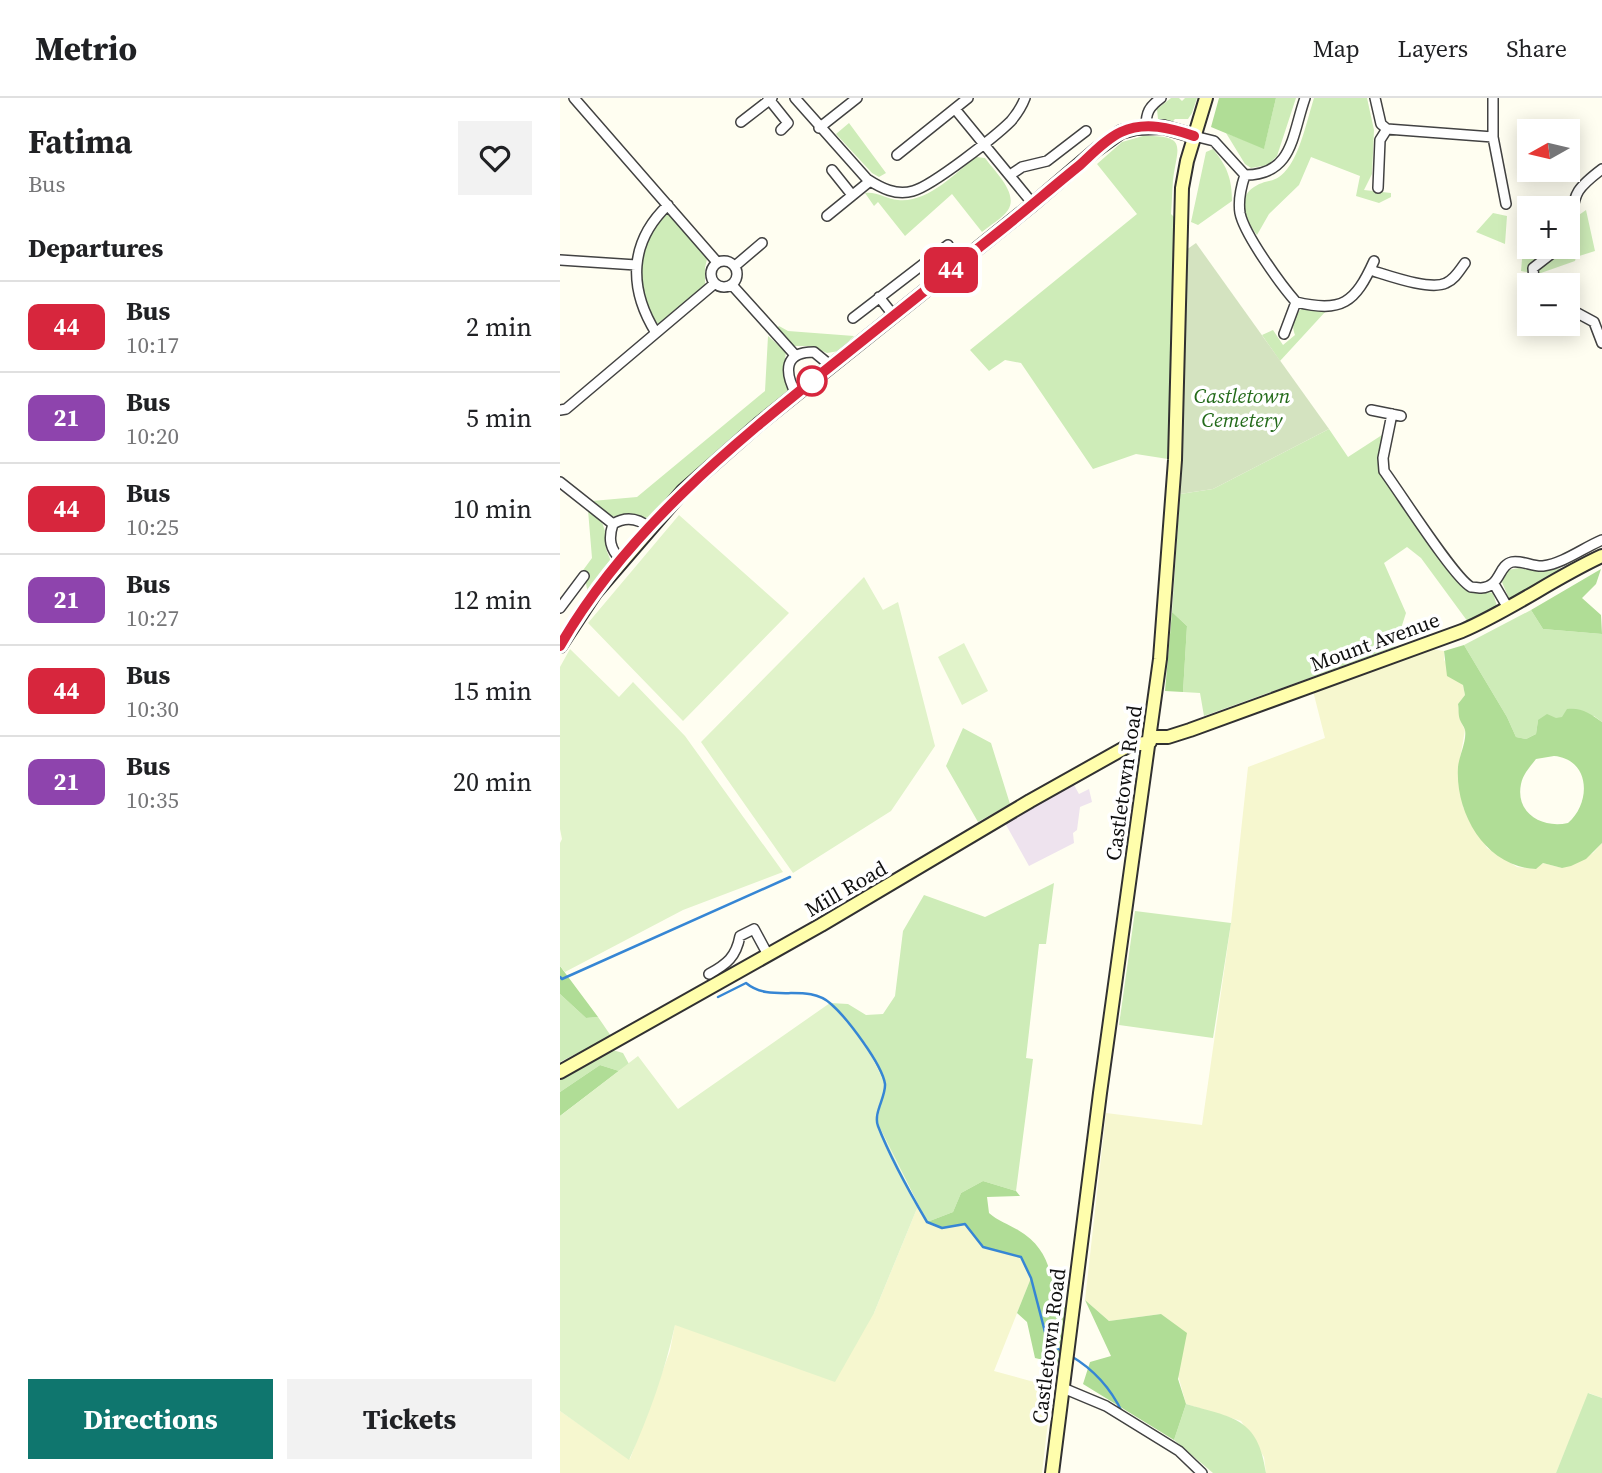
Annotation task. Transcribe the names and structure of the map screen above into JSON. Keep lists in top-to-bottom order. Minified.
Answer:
{"streets":{"street":["Mount Avenue","Castletown Road","Mill Road"]},"crossings":[["Mount Avenue","Castletown Road"],["Mount Avenue","Mill Road"],["Castletown Road","Mill Road"]],"parks":["Castletown Cemetery"],"lines":["bus line 44"],"north":"left","page":{"header":"Metrio","nav":["Map","Layers","Share"],"heading":[["Fatima","Bus"],"Departures"],"on_map":"44","map_buttons":["+","−"],"list":[{"mark":"44","name":"Bus","note":"10:17","value":"2 min"},{"mark":"21","name":"Bus","note":"10:20","value":"5 min"},{"mark":"44","name":"Bus","note":"10:25","value":"10 min"},{"mark":"21","name":"Bus","note":"10:27","value":"12 min"},{"mark":"44","name":"Bus","note":"10:30","value":"15 min"},{"mark":"21","name":"Bus","note":"10:35","value":"20 min"}],"buttons":["Directions","Tickets"]}}
